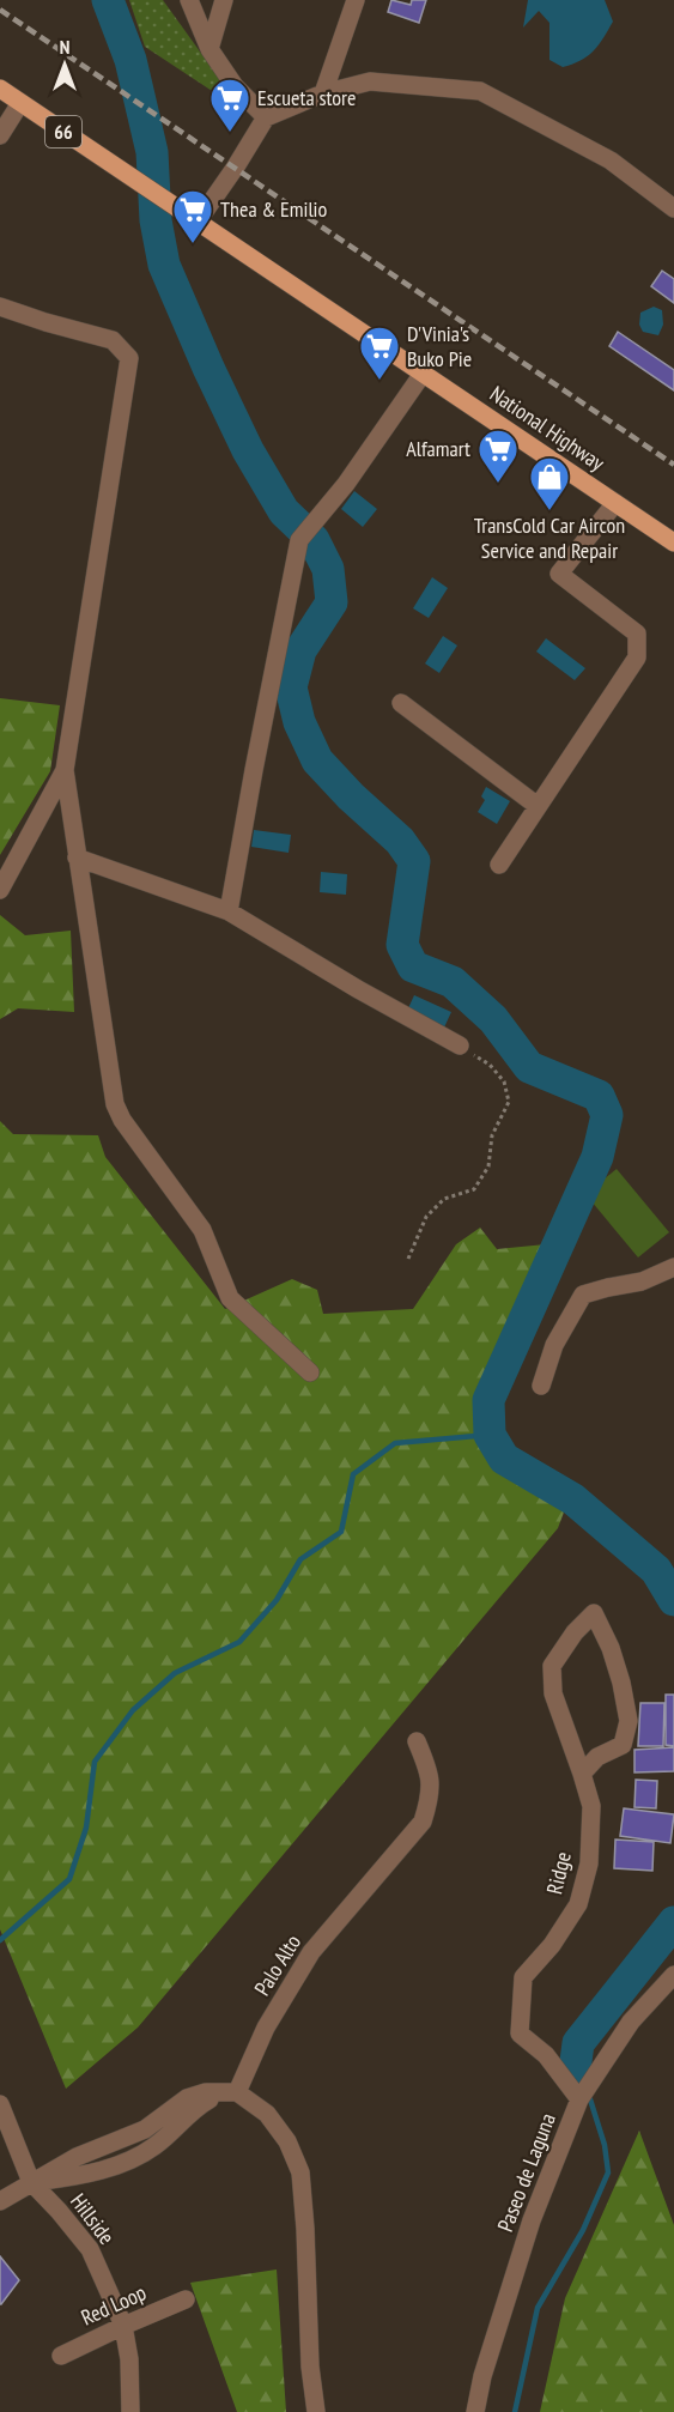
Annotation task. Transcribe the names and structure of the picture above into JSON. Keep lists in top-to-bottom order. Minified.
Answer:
{"streets":{"main road":["66","National Highway"],"street":["Ridge","Palo Alto","Paseo de Laguna","Hillside","Red Loop"]},"crossings":[["Ridge","Paseo de Laguna"],["Hillside","Red Loop"]],"places":{"supermarket":["Escueta store","Thea & Emilio","D'Vinia's Buko Pie","Alfamart"],"shop":["TransCold Car Aircon Service and Repair"]},"north":"top"}
